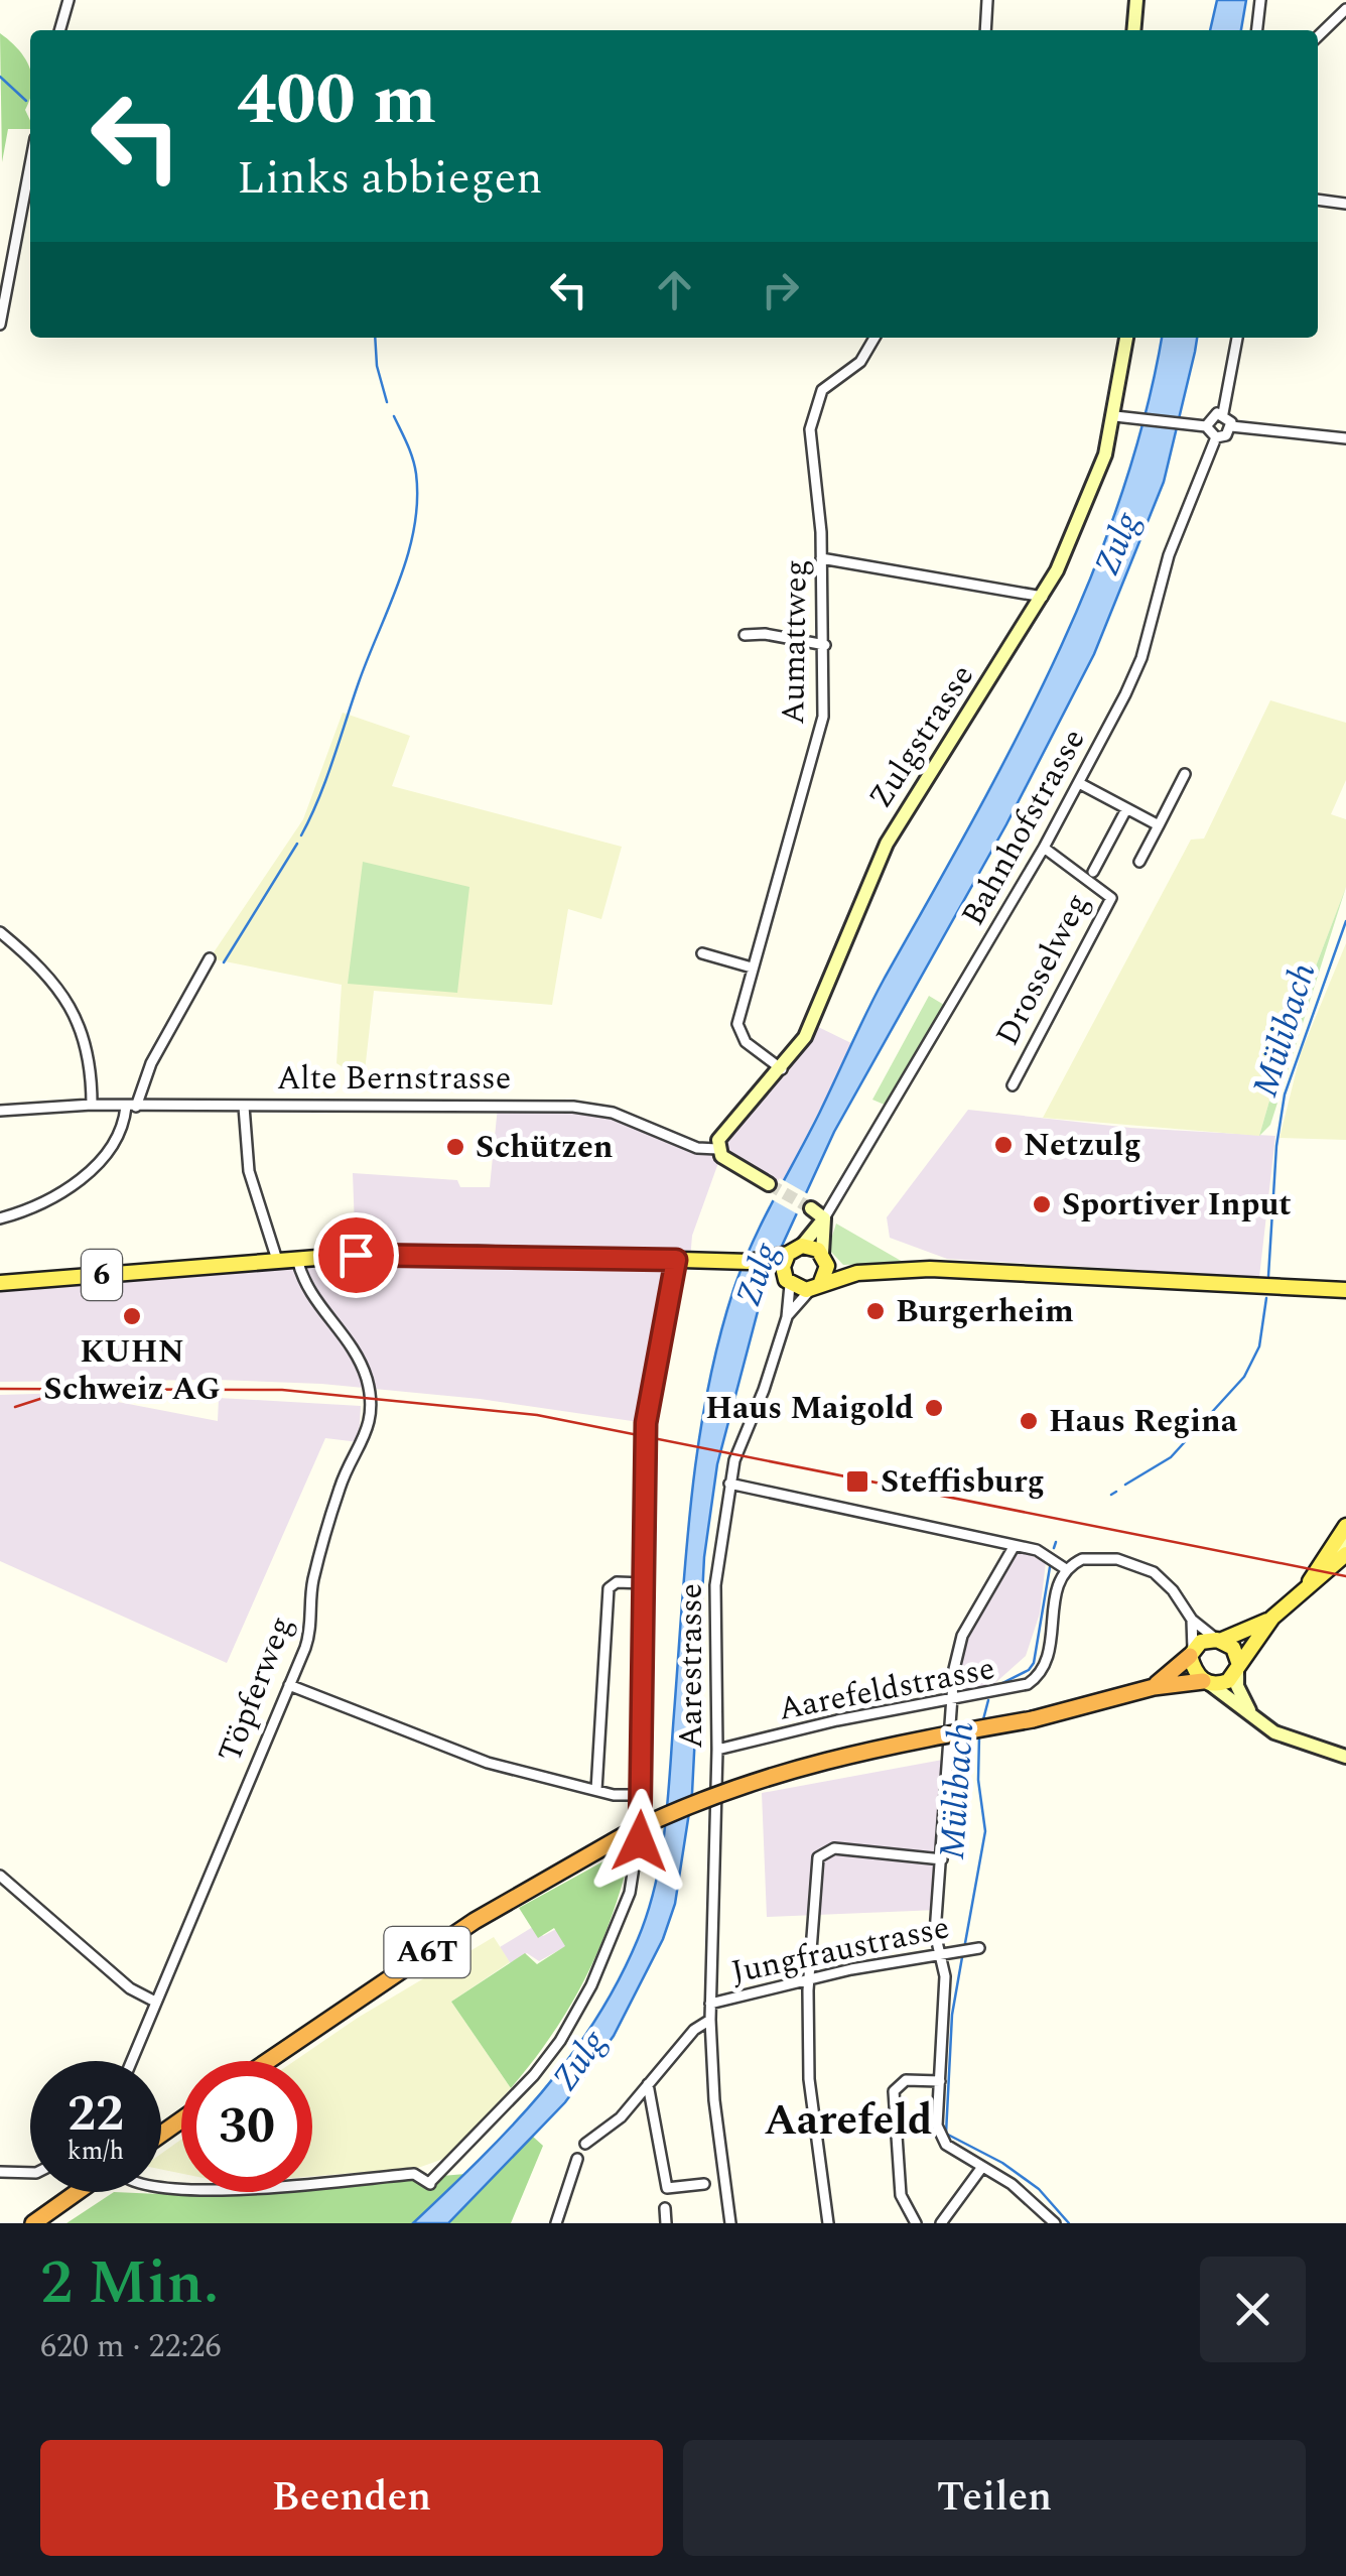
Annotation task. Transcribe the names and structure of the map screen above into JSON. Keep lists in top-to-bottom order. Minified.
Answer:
{"streets":{"highway":["A6T"],"main road":["6"],"street":["Aumattweg","Zulgstrasse","Bahnhofstrasse","Drosselweg","Alte Bernstrasse","Aarestrasse","Töpferweg","Aarefeldstrasse","Jungfraustrasse"]},"crossings":[["Aumattweg","Zulgstrasse"],["Zulgstrasse","Alte Bernstrasse"],["Bahnhofstrasse","Drosselweg"],["6","Töpferweg"],["Aarestrasse","Aarefeldstrasse"],["Aarestrasse","Jungfraustrasse"]],"districts":["Aarefeld"],"water":["Zulg","Mülibach"],"places":{"other":["Netzulg","Schützen","Sportiver Input","Burgerheim","KUHN Schweiz AG","Haus Maigold","Haus Regina"],"transit":["Steffisburg"]},"page":{"turn":["400 m","Links abbiegen"],"speed":"22 km/h","limit":"30","heading":["2 Min.","620 m · 22:26"],"buttons":["Beenden","Teilen"]}}
